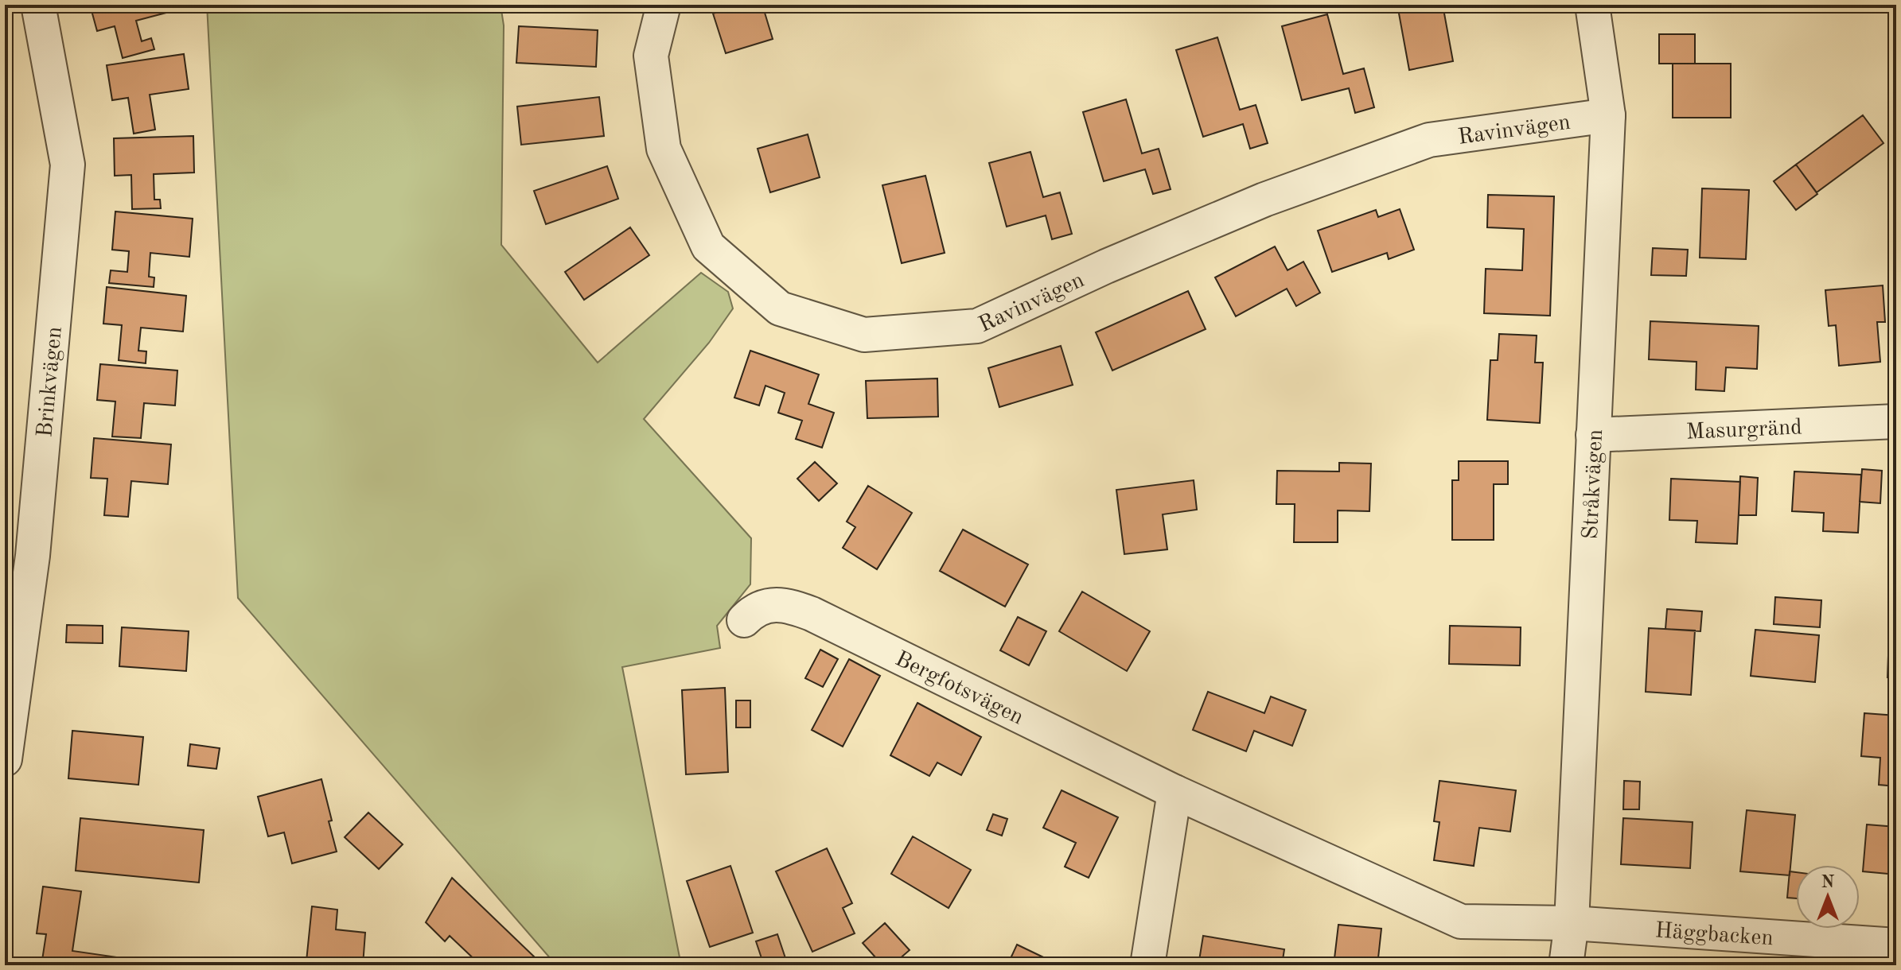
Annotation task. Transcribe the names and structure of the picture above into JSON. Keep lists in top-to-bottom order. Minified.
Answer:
{"streets":{"street":["Ravinvägen","Brinkvägen","Masurgränd","Stråkvägen","Bergfotsvägen","Häggbacken"]},"crossings":[["Ravinvägen","Stråkvägen"],["Masurgränd","Stråkvägen"],["Stråkvägen","Bergfotsvägen"],["Stråkvägen","Häggbacken"],["Bergfotsvägen","Häggbacken"]],"north":"top"}
